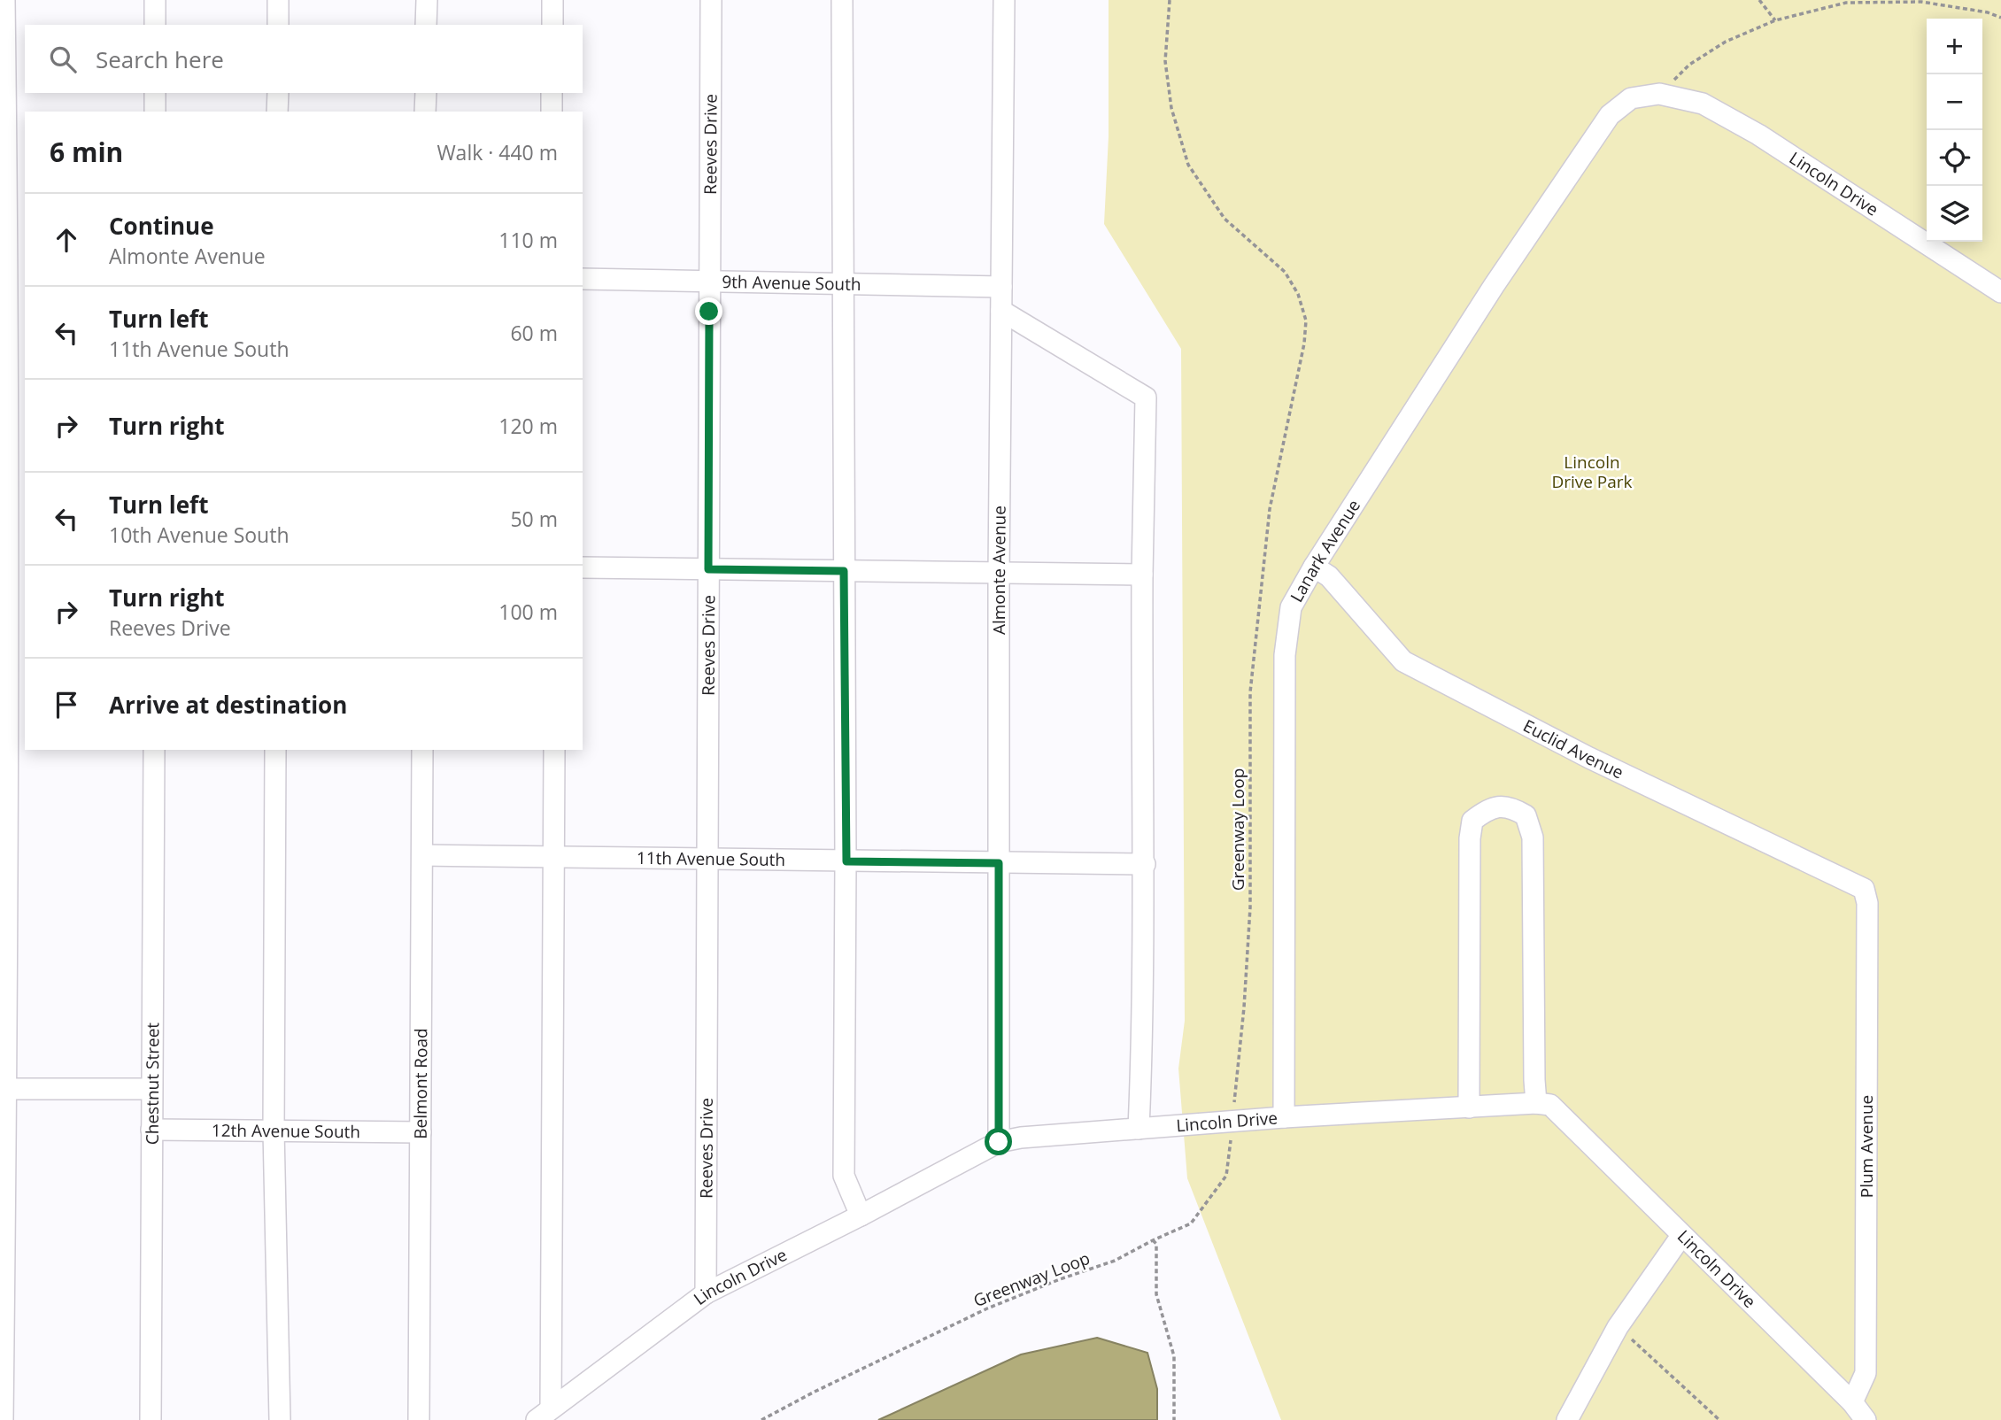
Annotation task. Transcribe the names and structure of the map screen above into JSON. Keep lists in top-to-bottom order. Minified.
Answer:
{"streets":{"street":["Reeves Drive","Lincoln Drive","9th Avenue South","Lanark Avenue","Almonte Avenue","Euclid Avenue","11th Avenue South","Chestnut Street","Belmont Road","12th Avenue South","Plum Avenue"],"path":["Greenway Loop"]},"crossings":[["Reeves Drive","Lincoln Drive"],["Reeves Drive","9th Avenue South"],["Reeves Drive","11th Avenue South"],["Lincoln Drive","Lanark Avenue"],["Lincoln Drive","Almonte Avenue"],["Lincoln Drive","Greenway Loop"],["Lincoln Drive","Plum Avenue"],["9th Avenue South","Almonte Avenue"],["Lanark Avenue","Euclid Avenue"],["Almonte Avenue","11th Avenue South"],["Euclid Avenue","Plum Avenue"],["11th Avenue South","Belmont Road"],["Chestnut Street","12th Avenue South"],["Belmont Road","12th Avenue South"]],"parks":["Lincoln Drive Park"],"page":{"map_buttons":["+","−"],"search":"Search here","heading":["6 min","Walk · 440 m"],"list":[["Continue","Almonte Avenue","110 m"],["Turn left","11th Avenue South","60 m"],["Turn right","120 m"],["Turn left","10th Avenue South","50 m"],["Turn right","Reeves Drive","100 m"],"Arrive at destination"]}}
